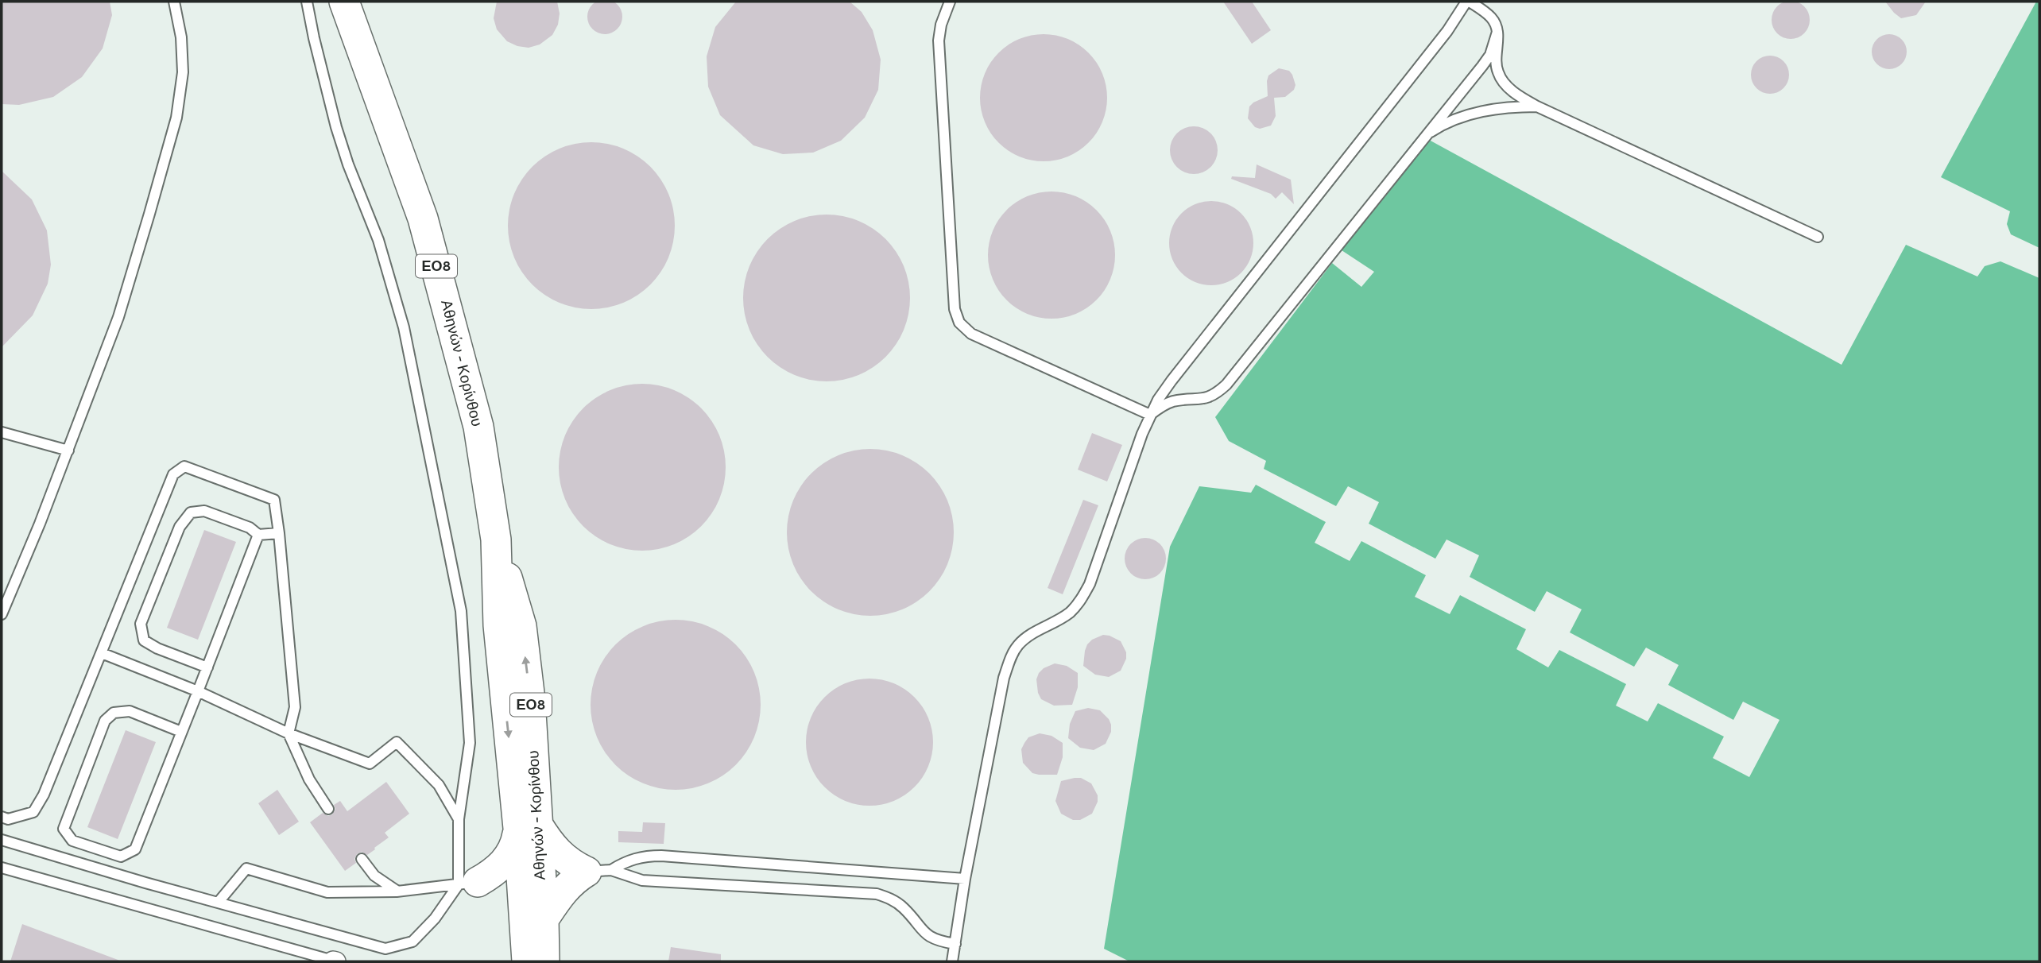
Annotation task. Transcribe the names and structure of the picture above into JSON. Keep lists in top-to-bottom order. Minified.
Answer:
{"streets":{"main road":["ΕΟ8","Αθηνών - Κορίνθου"]}}
